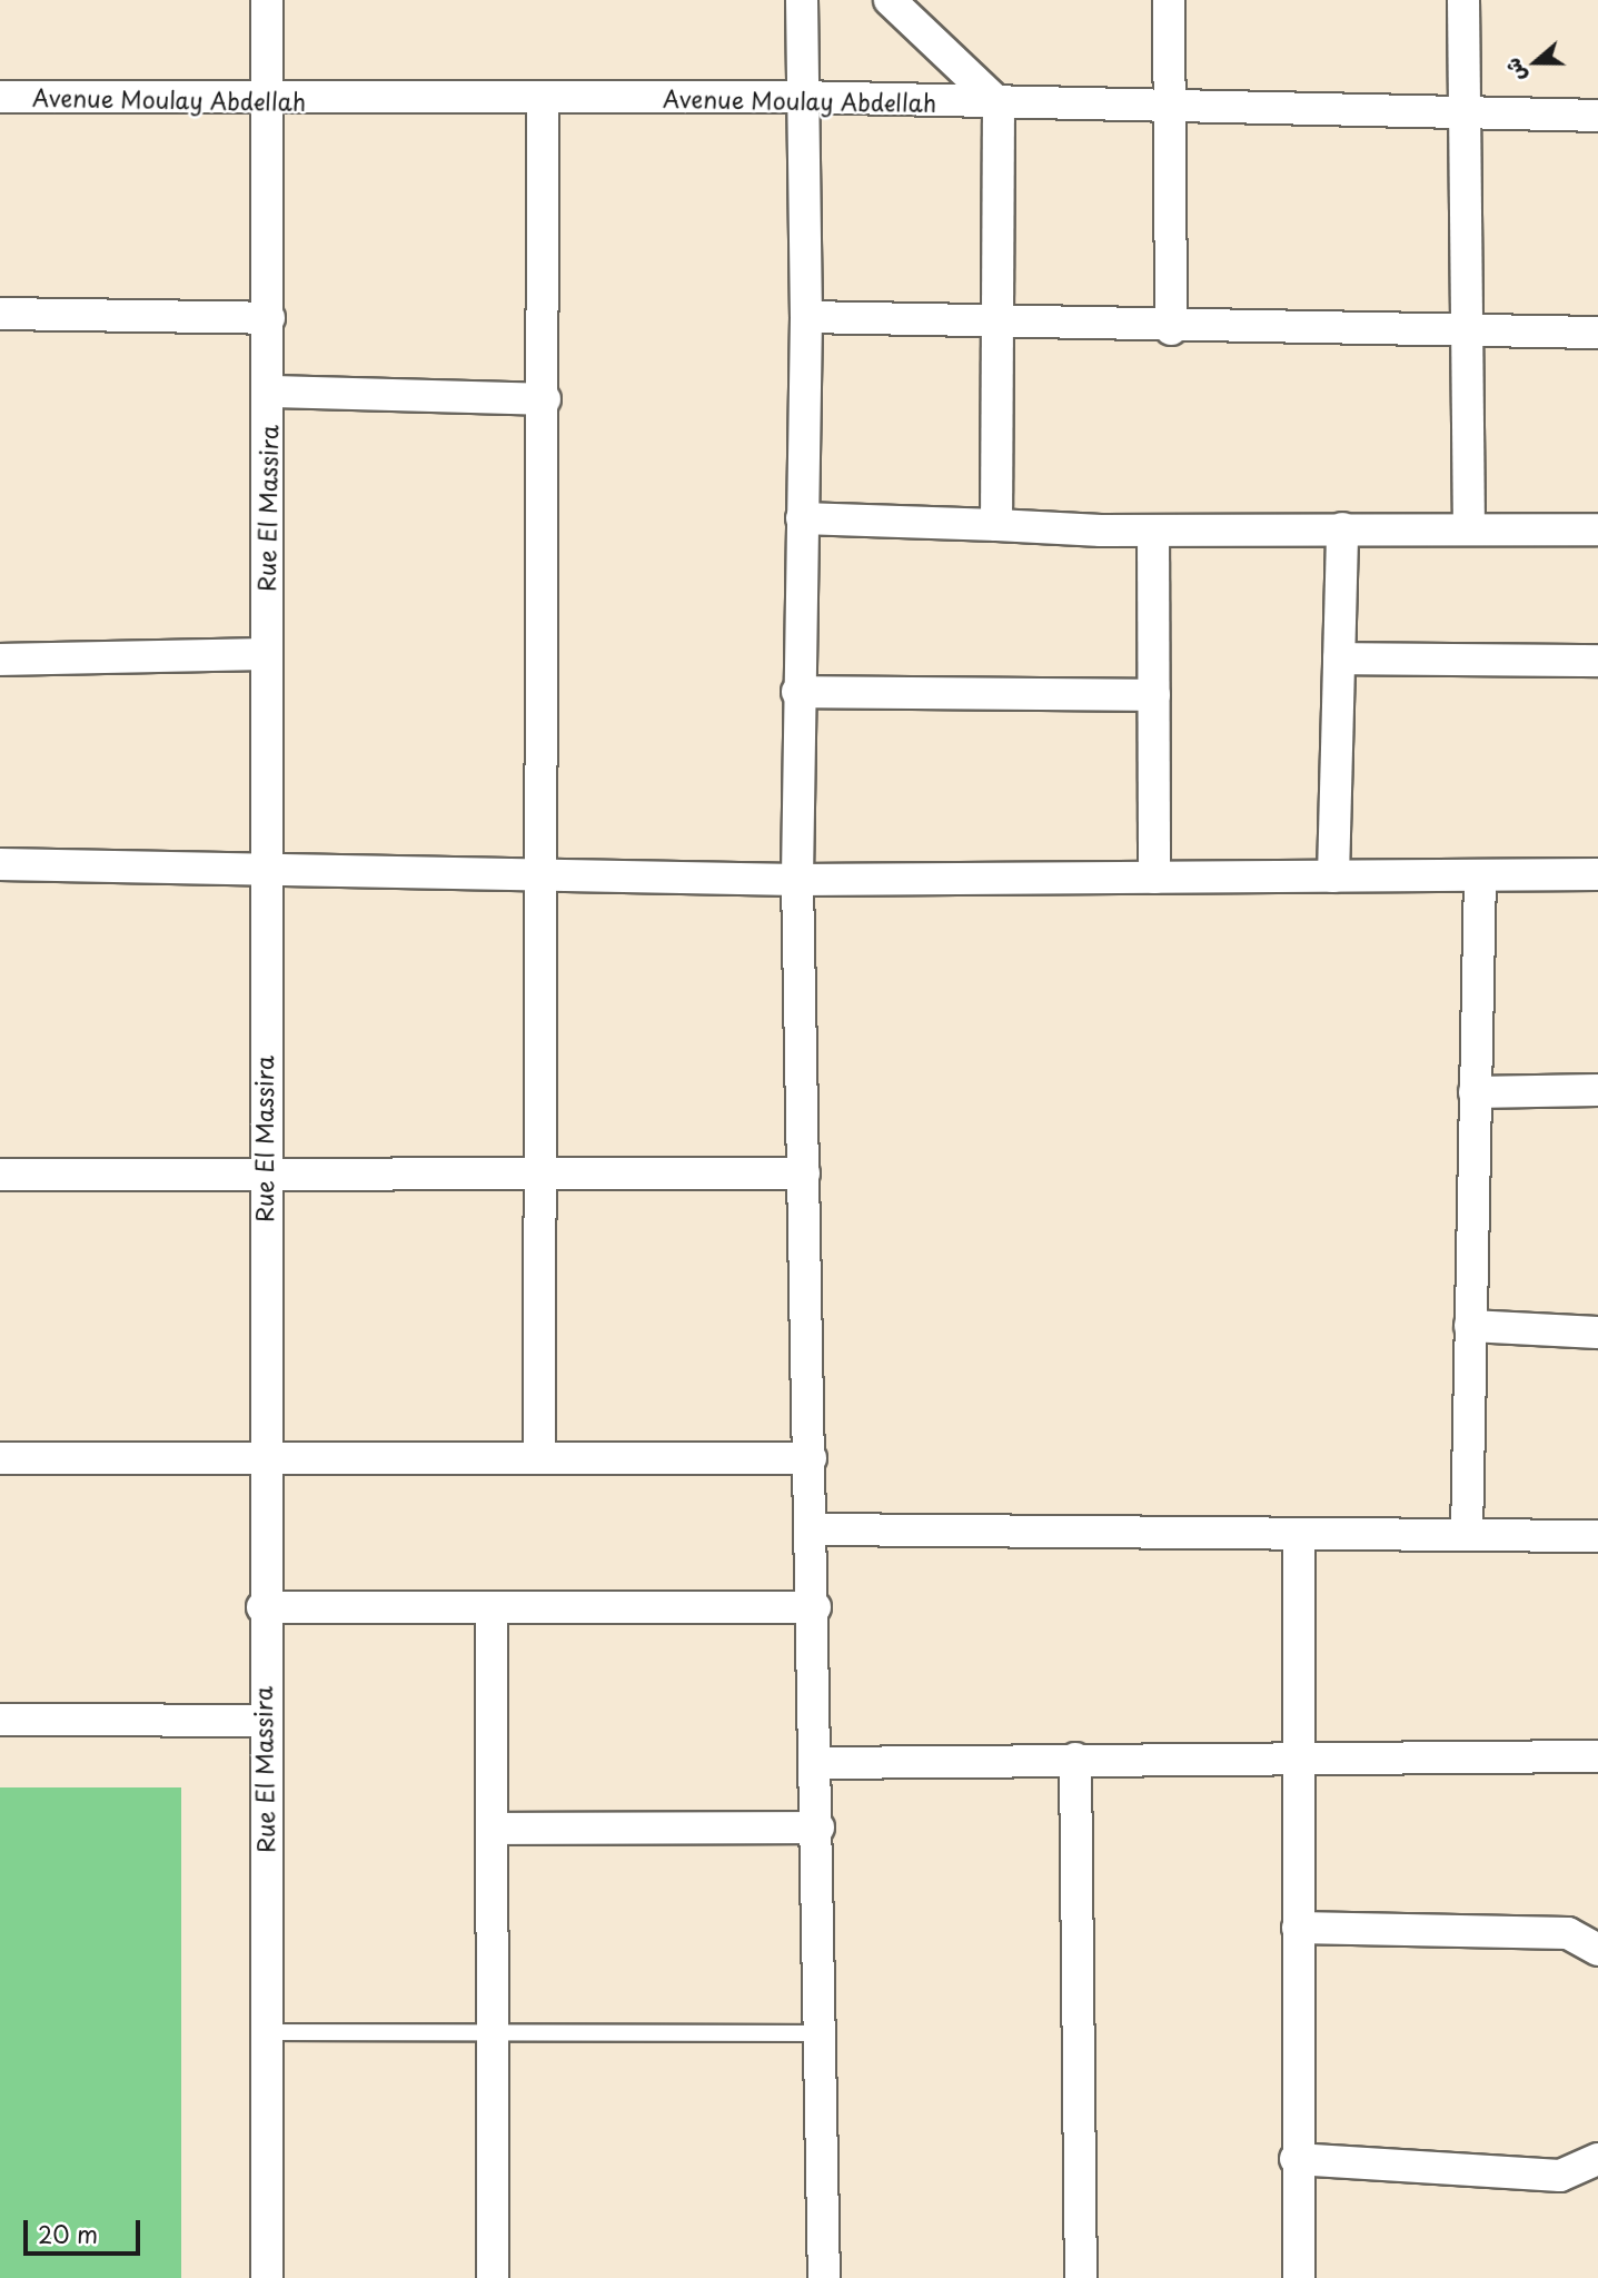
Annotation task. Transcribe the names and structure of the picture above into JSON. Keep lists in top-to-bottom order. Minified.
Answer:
{"streets":{"street":["Avenue Moulay Abdellah","Rue El Massira"]},"crossings":[["Avenue Moulay Abdellah","Rue El Massira"]],"scale_bar":"20 m","north":"left"}
